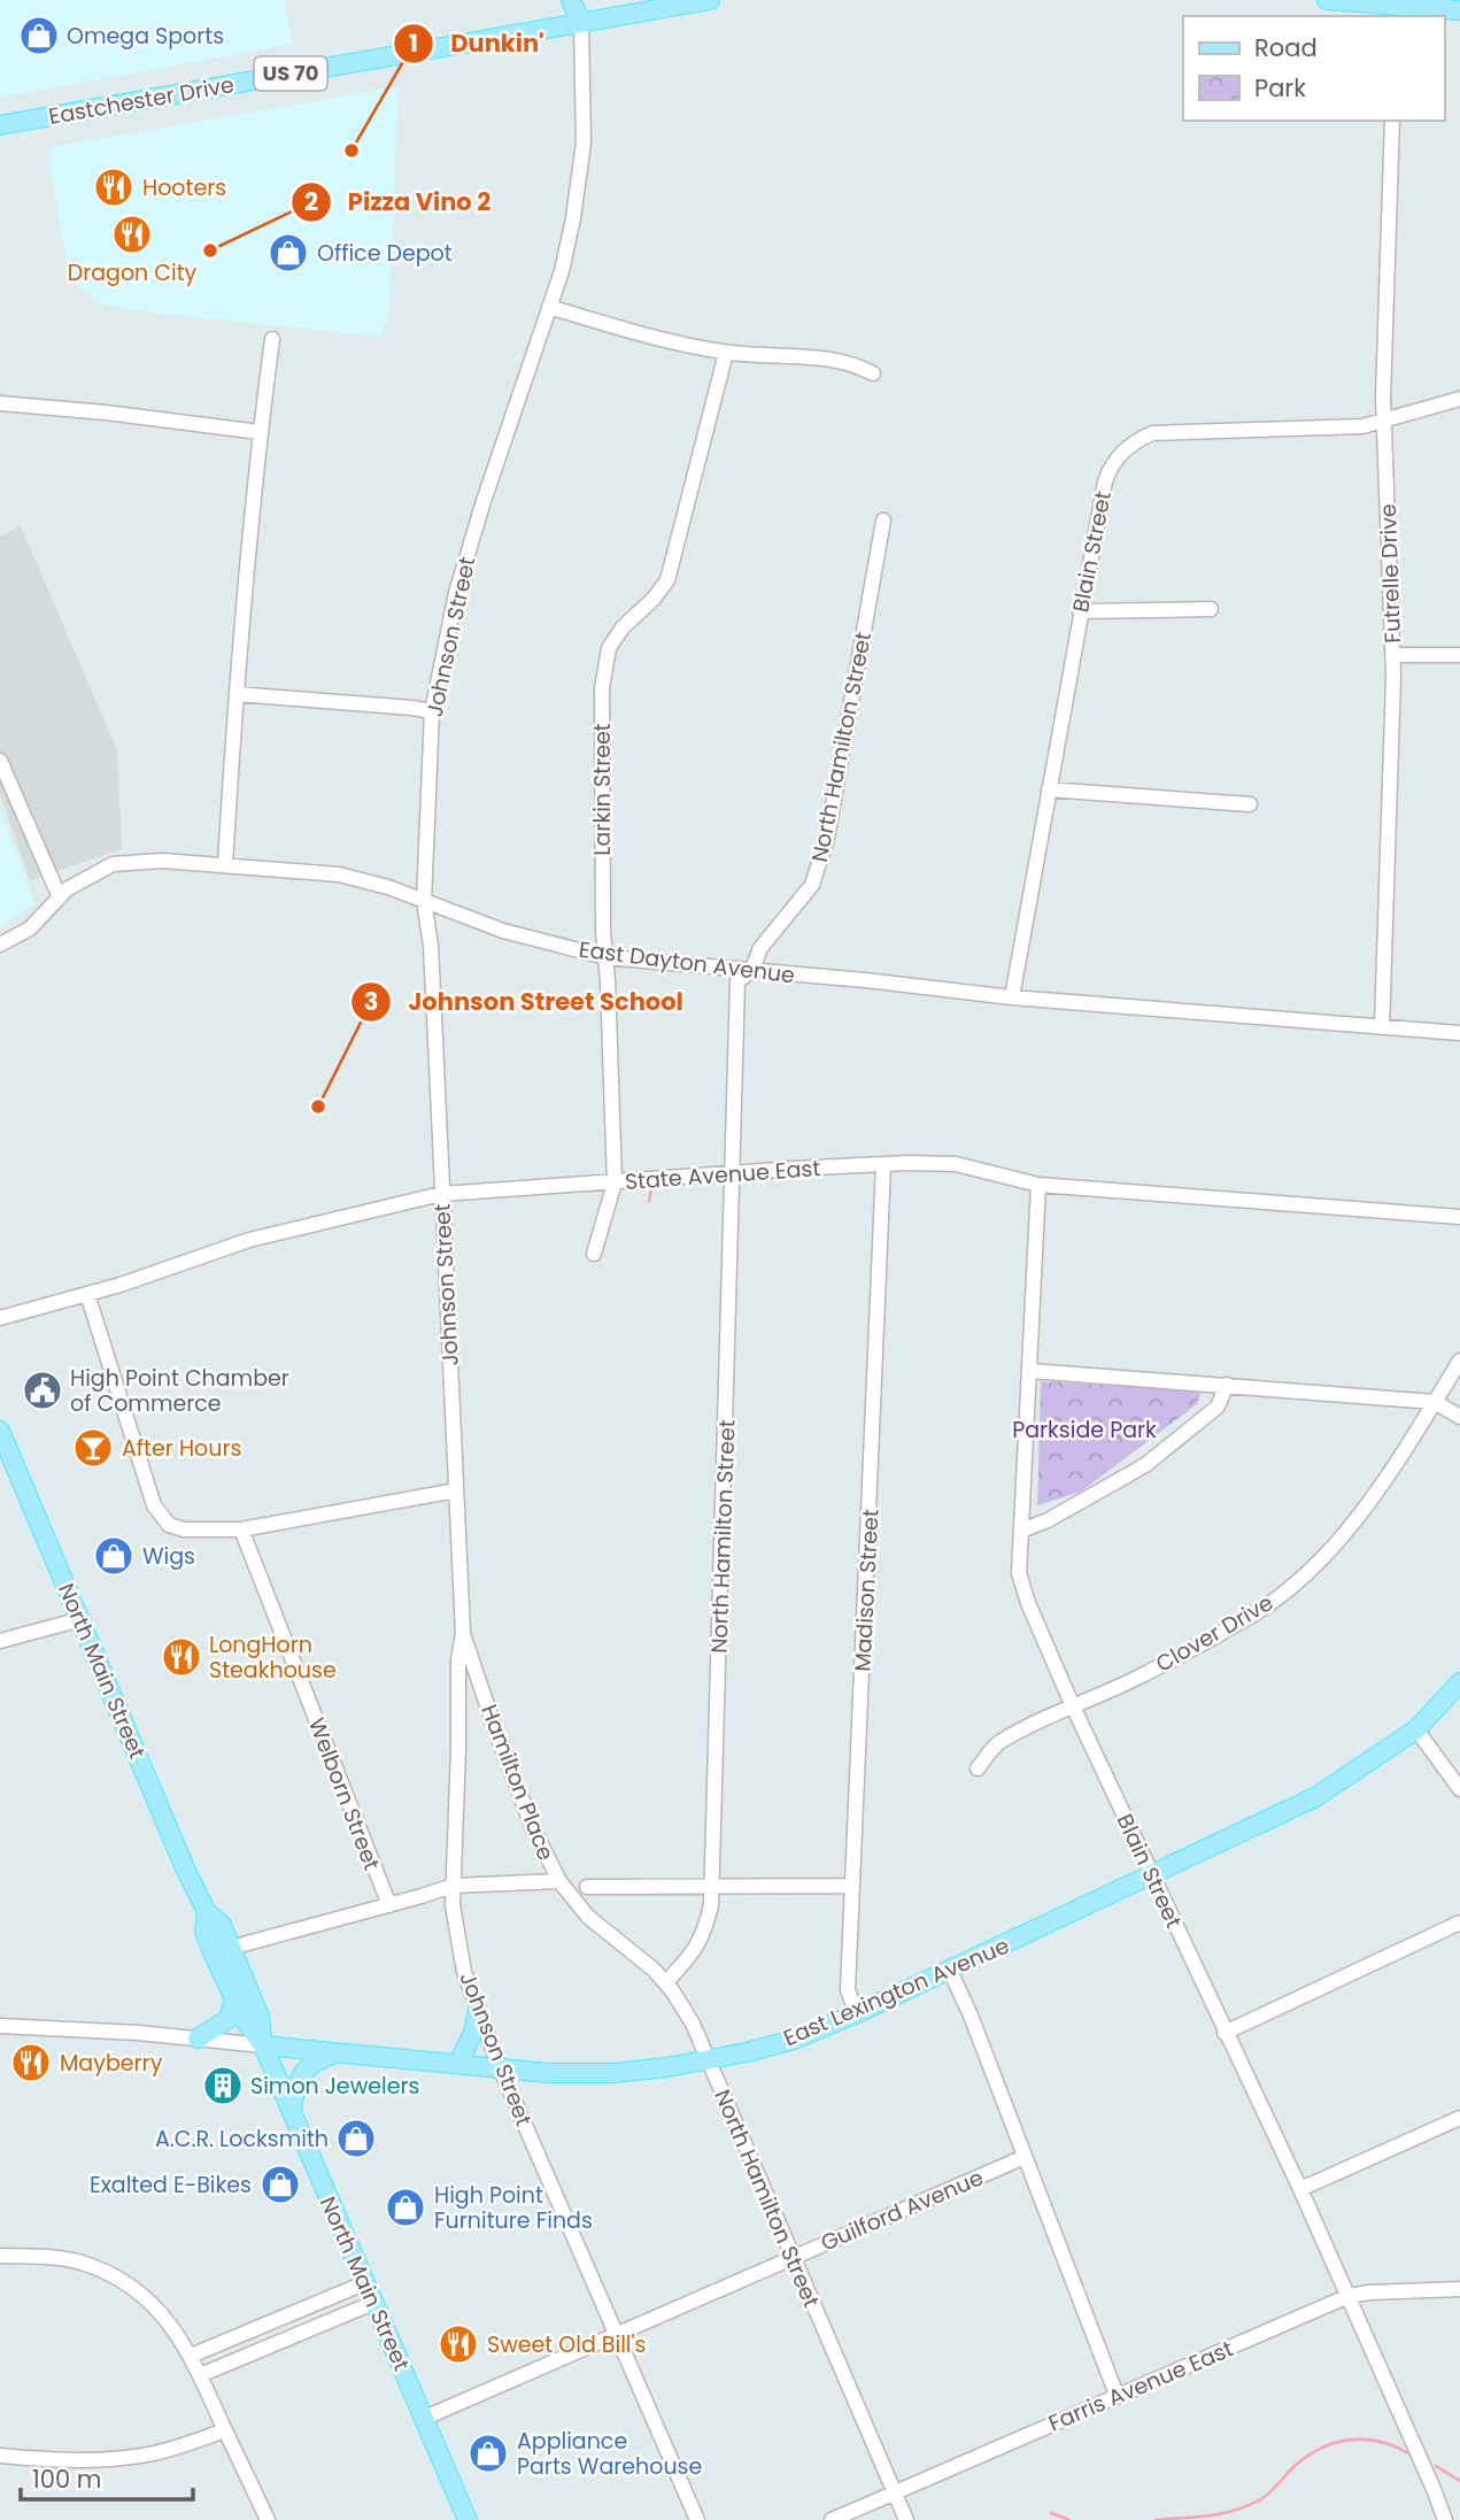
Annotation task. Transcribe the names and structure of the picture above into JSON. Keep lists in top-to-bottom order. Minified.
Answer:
{"streets":{"main road":["US 70","Eastchester Drive","Johnson Street","North Main Street","East Lexington Avenue"],"street":["Blain Street","Futrelle Drive","North Hamilton Street","Larkin Street","East Dayton Avenue","State Avenue East","Madison Street","Clover Drive","Hamilton Place","Welborn Street","Guilford Avenue","Farris Avenue East"]},"crossings":[["Eastchester Drive","Johnson Street"],["Blain Street","Futrelle Drive"],["Blain Street","East Dayton Avenue"],["Blain Street","State Avenue East"],["Blain Street","Clover Drive"],["Blain Street","East Lexington Avenue"],["Blain Street","Farris Avenue East"],["Futrelle Drive","East Dayton Avenue"],["Johnson Street","East Dayton Avenue"],["Johnson Street","State Avenue East"],["Johnson Street","Hamilton Place"],["Johnson Street","East Lexington Avenue"],["Johnson Street","Guilford Avenue"],["North Hamilton Street","East Dayton Avenue"],["North Hamilton Street","State Avenue East"],["North Hamilton Street","Hamilton Place"],["North Hamilton Street","East Lexington Avenue"],["North Hamilton Street","Guilford Avenue"],["North Hamilton Street","Farris Avenue East"],["Larkin Street","East Dayton Avenue"],["Larkin Street","State Avenue East"],["State Avenue East","Madison Street"],["Madison Street","East Lexington Avenue"],["North Main Street","East Lexington Avenue"],["North Main Street","Guilford Avenue"]],"parks":["Parkside Park"],"places":{"shop":["Omega Sports","Office Depot","Wigs","A.C.R. Locksmith","Exalted E-Bikes","High Point Furniture Finds","Appliance Parts Warehouse"],"other":["Dunkin'","Pizza Vino 2","Johnson Street School"],"restaurant":["Hooters","Dragon City","LongHorn Steakhouse","Mayberry","Sweet Old Bill's"],"public building":["High Point Chamber of Commerce"],"bar":["After Hours"],"building":["Simon Jewelers"]},"legend":["Road","Park"],"scale_bar":"100 m"}
